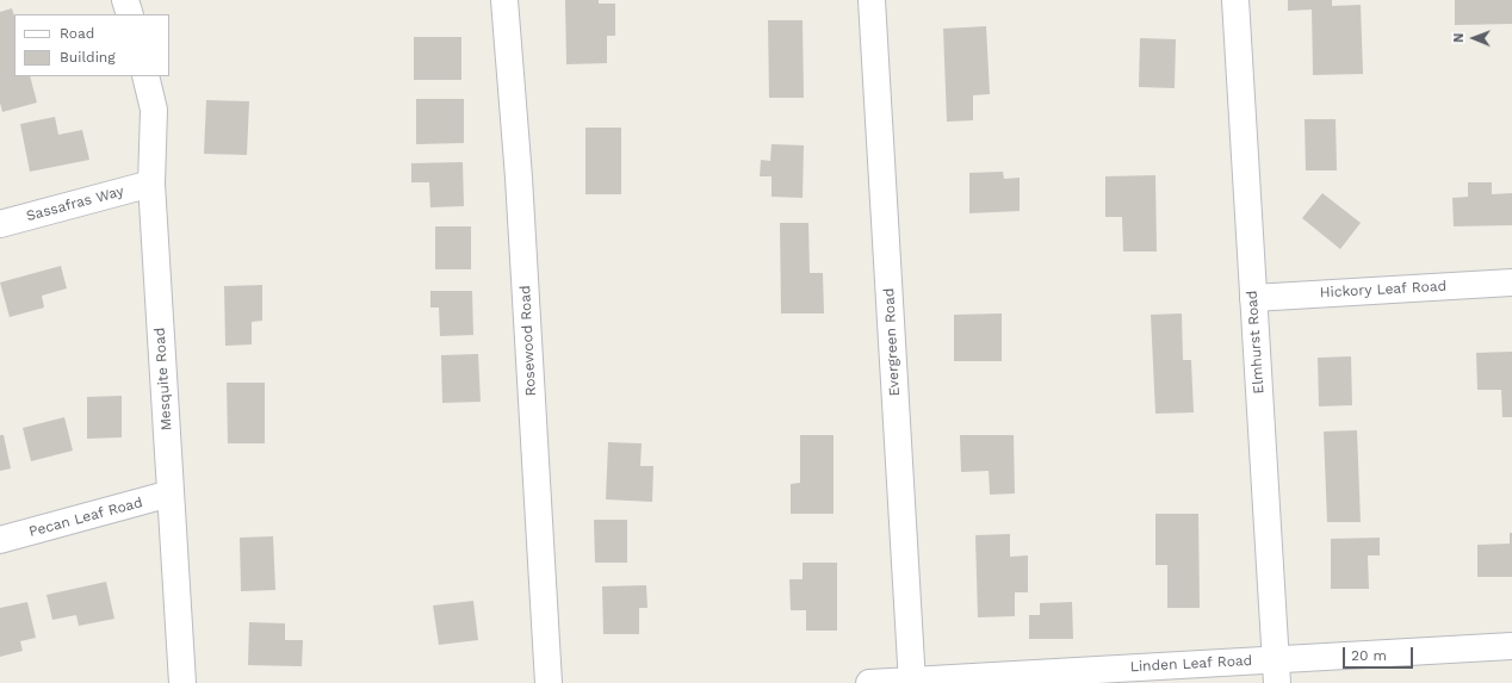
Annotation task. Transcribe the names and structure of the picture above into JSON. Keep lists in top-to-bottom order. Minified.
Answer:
{"streets":{"street":["Sassafras Way","Hickory Leaf Road","Rosewood Road","Evergreen Road","Elmhurst Road","Mesquite Road","Pecan Leaf Road","Linden Leaf Road"]},"crossings":[["Sassafras Way","Mesquite Road"],["Hickory Leaf Road","Elmhurst Road"],["Evergreen Road","Linden Leaf Road"],["Elmhurst Road","Linden Leaf Road"],["Mesquite Road","Pecan Leaf Road"]],"legend":["Road","Building"],"scale_bar":"20 m","north":"left"}
